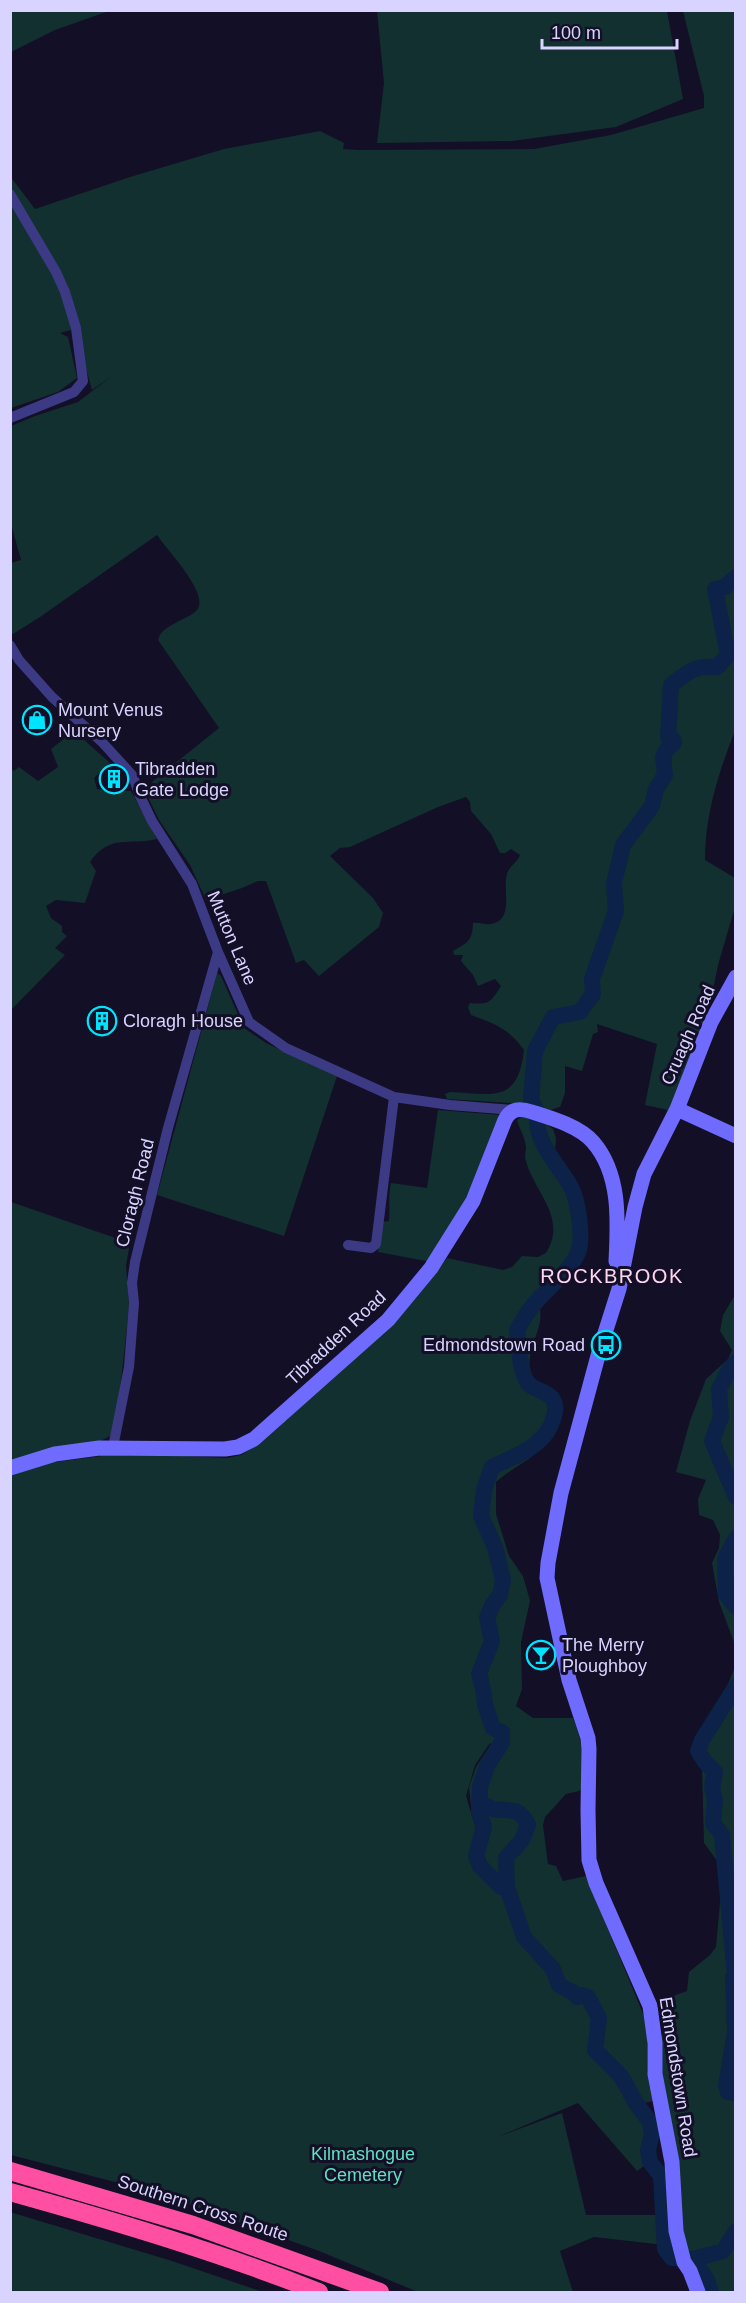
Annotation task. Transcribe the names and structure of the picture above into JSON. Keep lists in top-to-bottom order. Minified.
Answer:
{"streets":{"highway":["Southern Cross Route"],"main road":["Cruagh Road","Tibradden Road","Edmondstown Road"],"street":["Mutton Lane","Cloragh Road"]},"crossings":[["Mutton Lane","Cloragh Road"],["Mutton Lane","Tibradden Road"],["Cruagh Road","Edmondstown Road"],["Cloragh Road","Tibradden Road"]],"districts":["ROCKBROOK"],"parks":["Kilmashogue Cemetery"],"places":{"shop":["Mount Venus Nursery"],"building":["Tibradden Gate Lodge","Cloragh House"],"bus stop":["Edmondstown Road"],"bar":["The Merry Ploughboy"]},"scale_bar":"100 m"}
